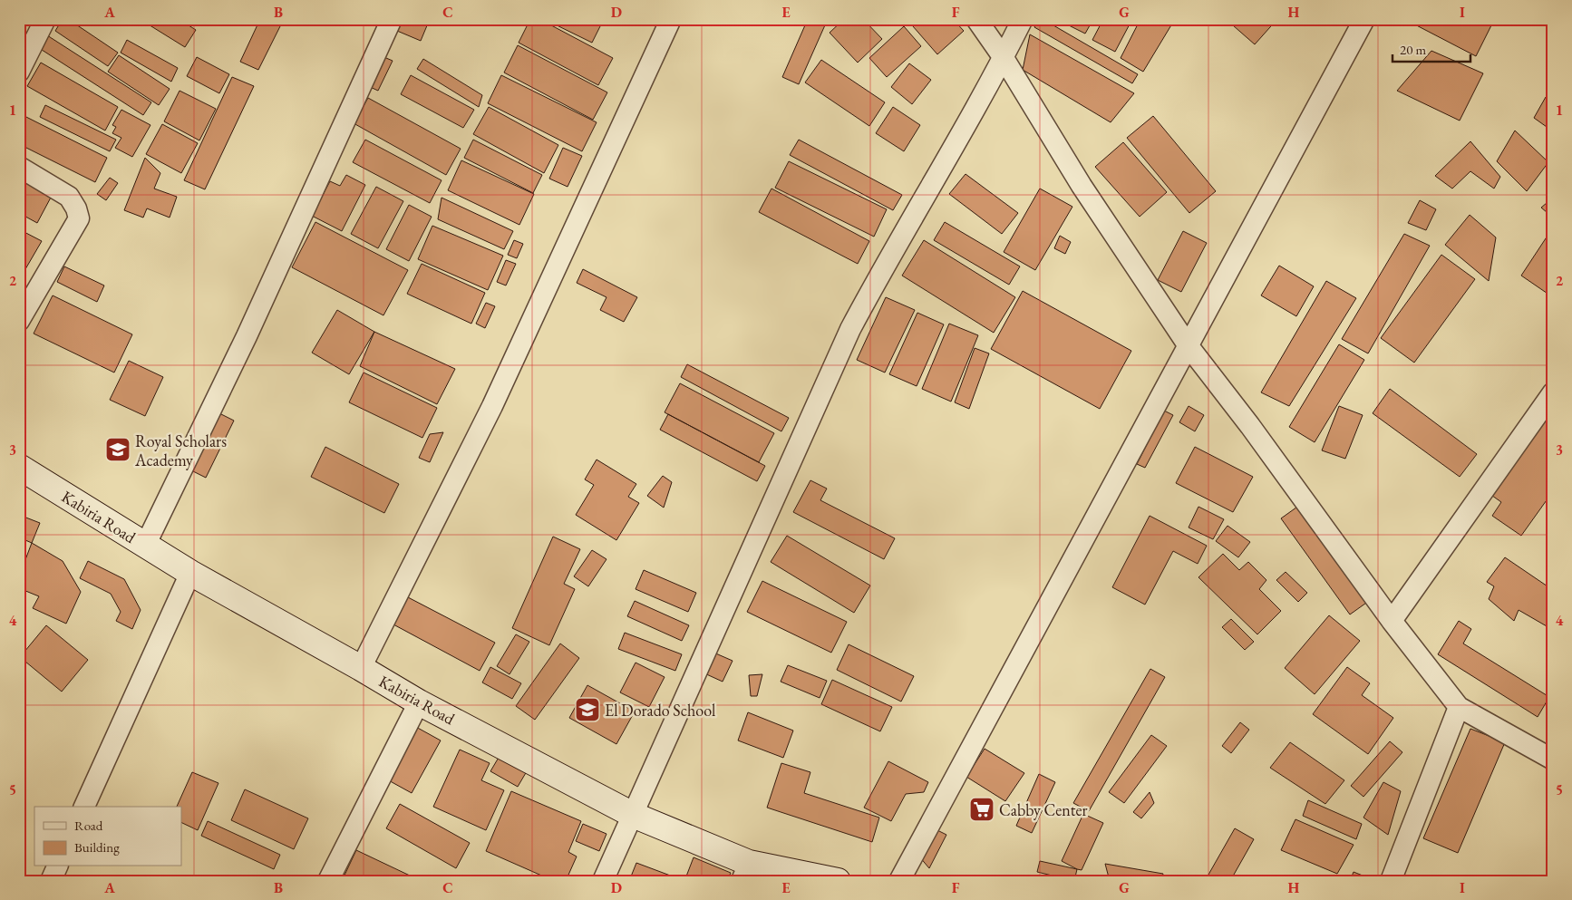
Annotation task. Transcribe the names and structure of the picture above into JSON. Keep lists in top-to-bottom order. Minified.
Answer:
{"streets":{"main road":["Kabiria Road"]},"places":{"school or university":["Royal Scholars Academy","El Dorado School"],"supermarket":["Cabby Center"]},"legend":["Road","Building"],"scale_bar":"20 m","grid":{"columns":["A","B","C","D","E","F","G","H","I"],"rows":["1","2","3","4","5"]}}
